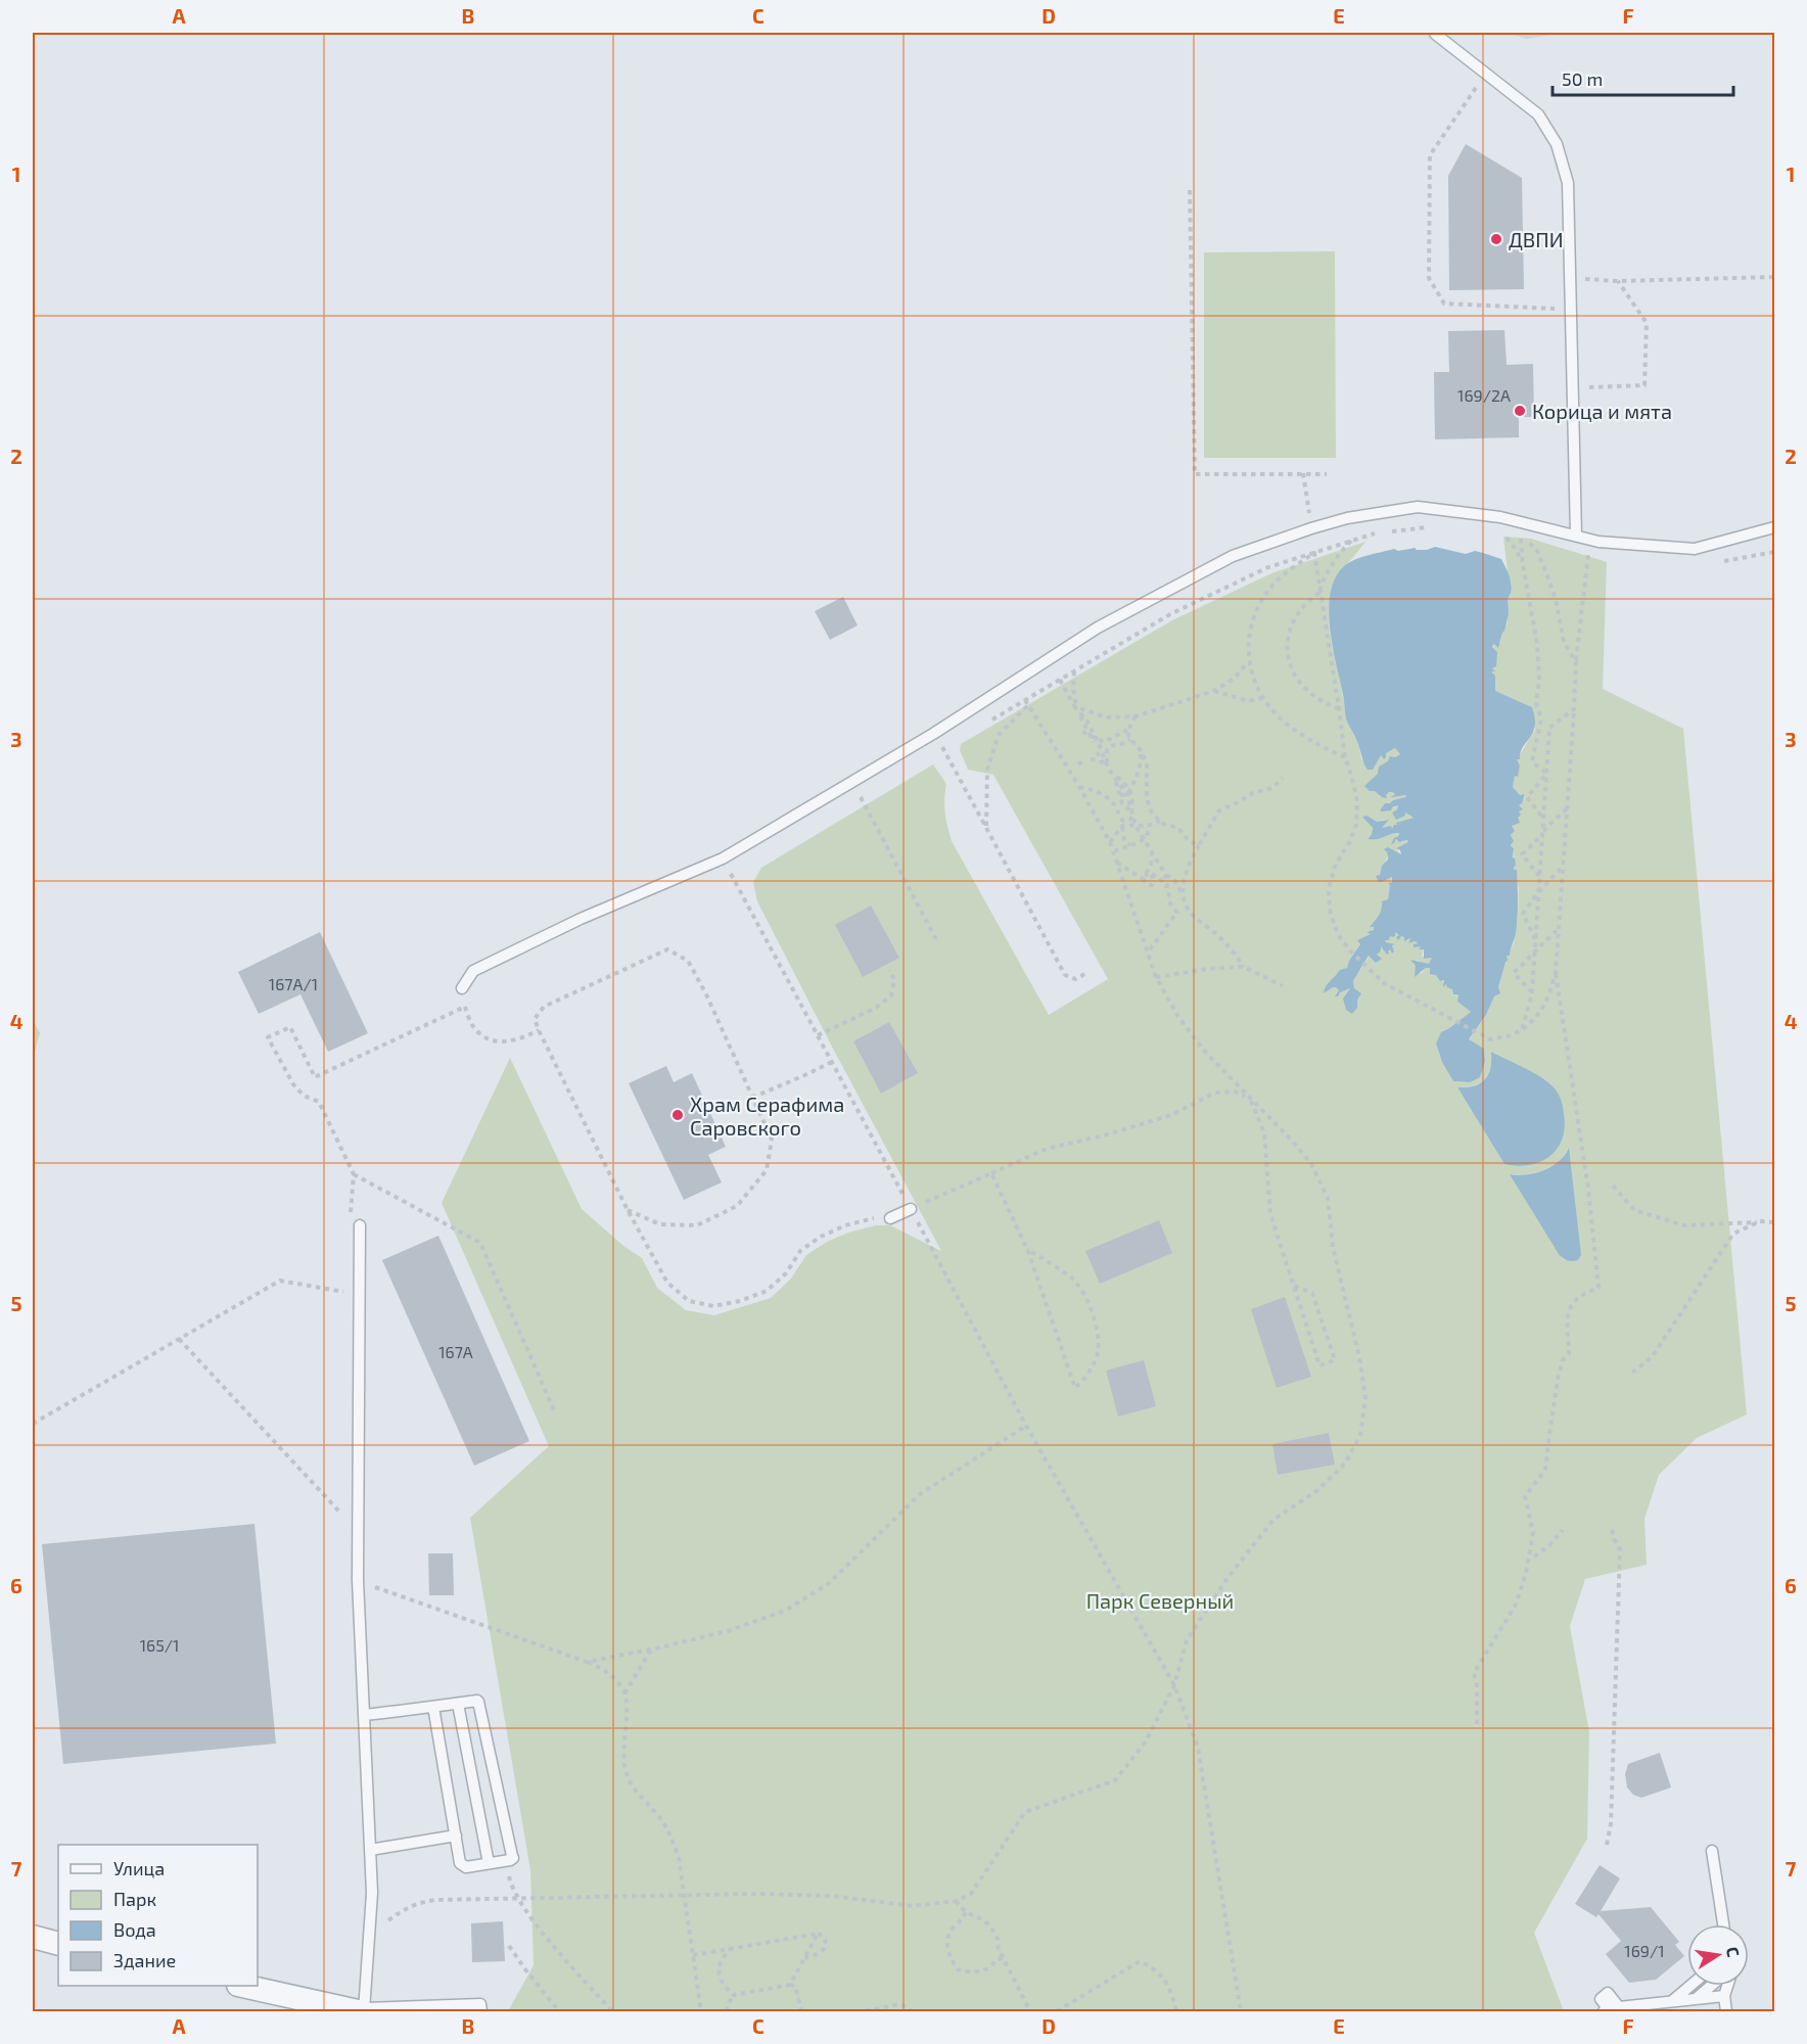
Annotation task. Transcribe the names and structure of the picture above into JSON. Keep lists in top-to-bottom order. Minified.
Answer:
{"parks":["Парк Северный"],"places":["ДВПИ","Корица и мята","Храм Серафима Саровского"],"house_numbers":["169/2А","167А/1","167А","165/1","169/1"],"legend":["Улица","Парк","Вода","Здание"],"scale_bar":"50 m","north":"right","grid":{"columns":["A","B","C","D","E","F"],"rows":["1","2","3","4","5","6","7"]}}
